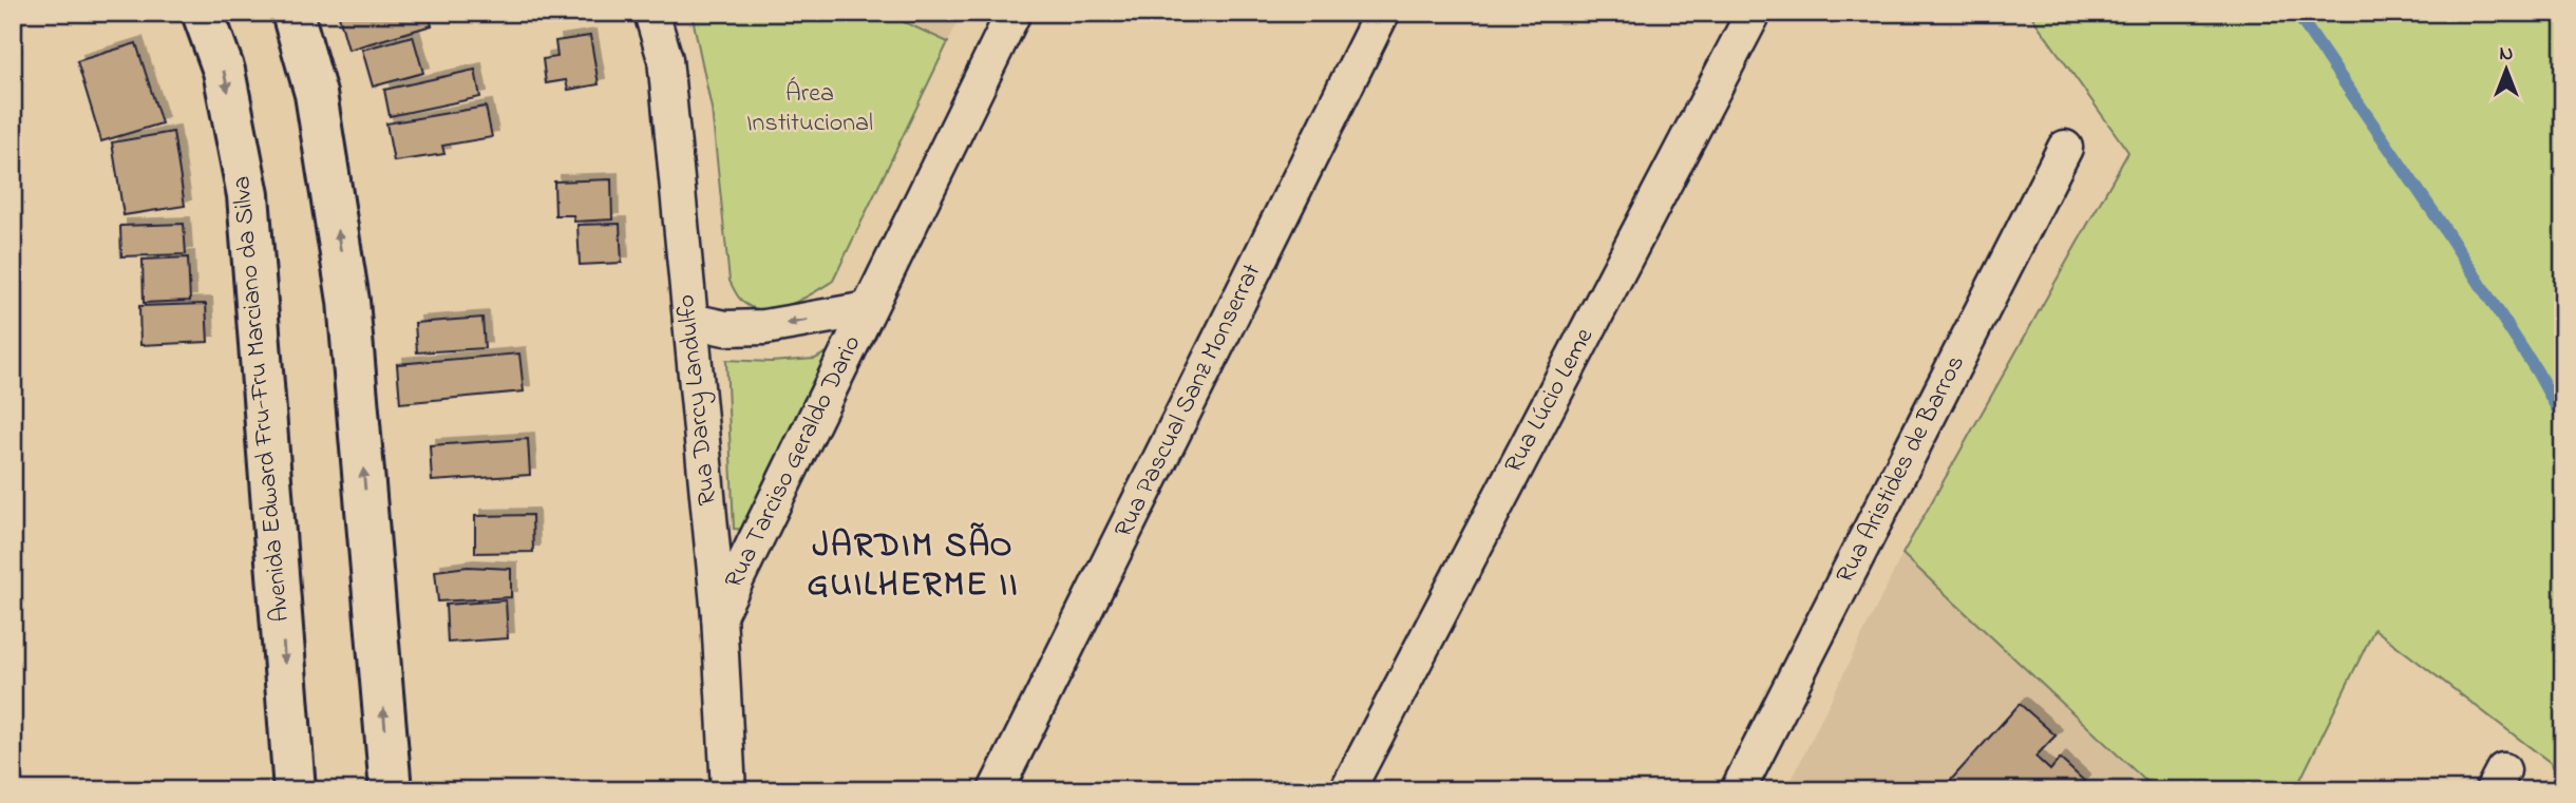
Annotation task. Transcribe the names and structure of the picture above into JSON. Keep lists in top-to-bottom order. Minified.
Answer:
{"streets":{"main road":["Avenida Edward Fru-Fru Marciano da Silva"],"street":["Rua Darcy Landulfo","Rua Pascual Sanz Monserrat","Rua Lúcio Leme","Rua Tarciso Geraldo Dario","Rua Aristides de Barros"]},"crossings":[["Rua Darcy Landulfo","Rua Tarciso Geraldo Dario"]],"districts":["JARDIM SÃO GUILHERME II"],"parks":["Área Institucional"],"north":"top"}
